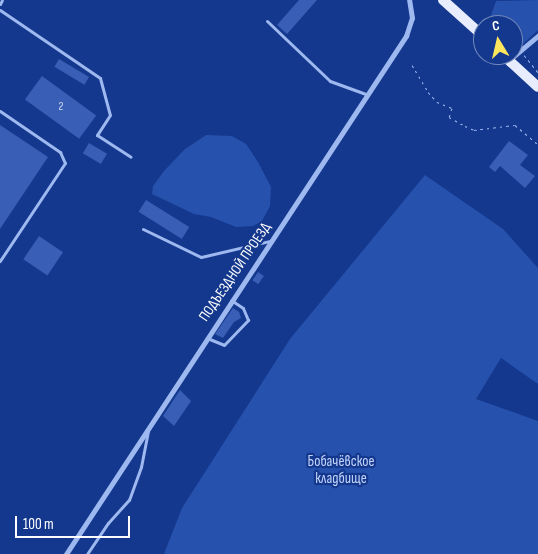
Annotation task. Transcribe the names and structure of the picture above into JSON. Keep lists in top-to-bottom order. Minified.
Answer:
{"streets":{"street":["ПОДЪЕЗДНОЙ ПРОЕЗД"]},"parks":["Бобачёвское кладбище"],"house_numbers":["2"],"scale_bar":"100 m","north":"top"}
